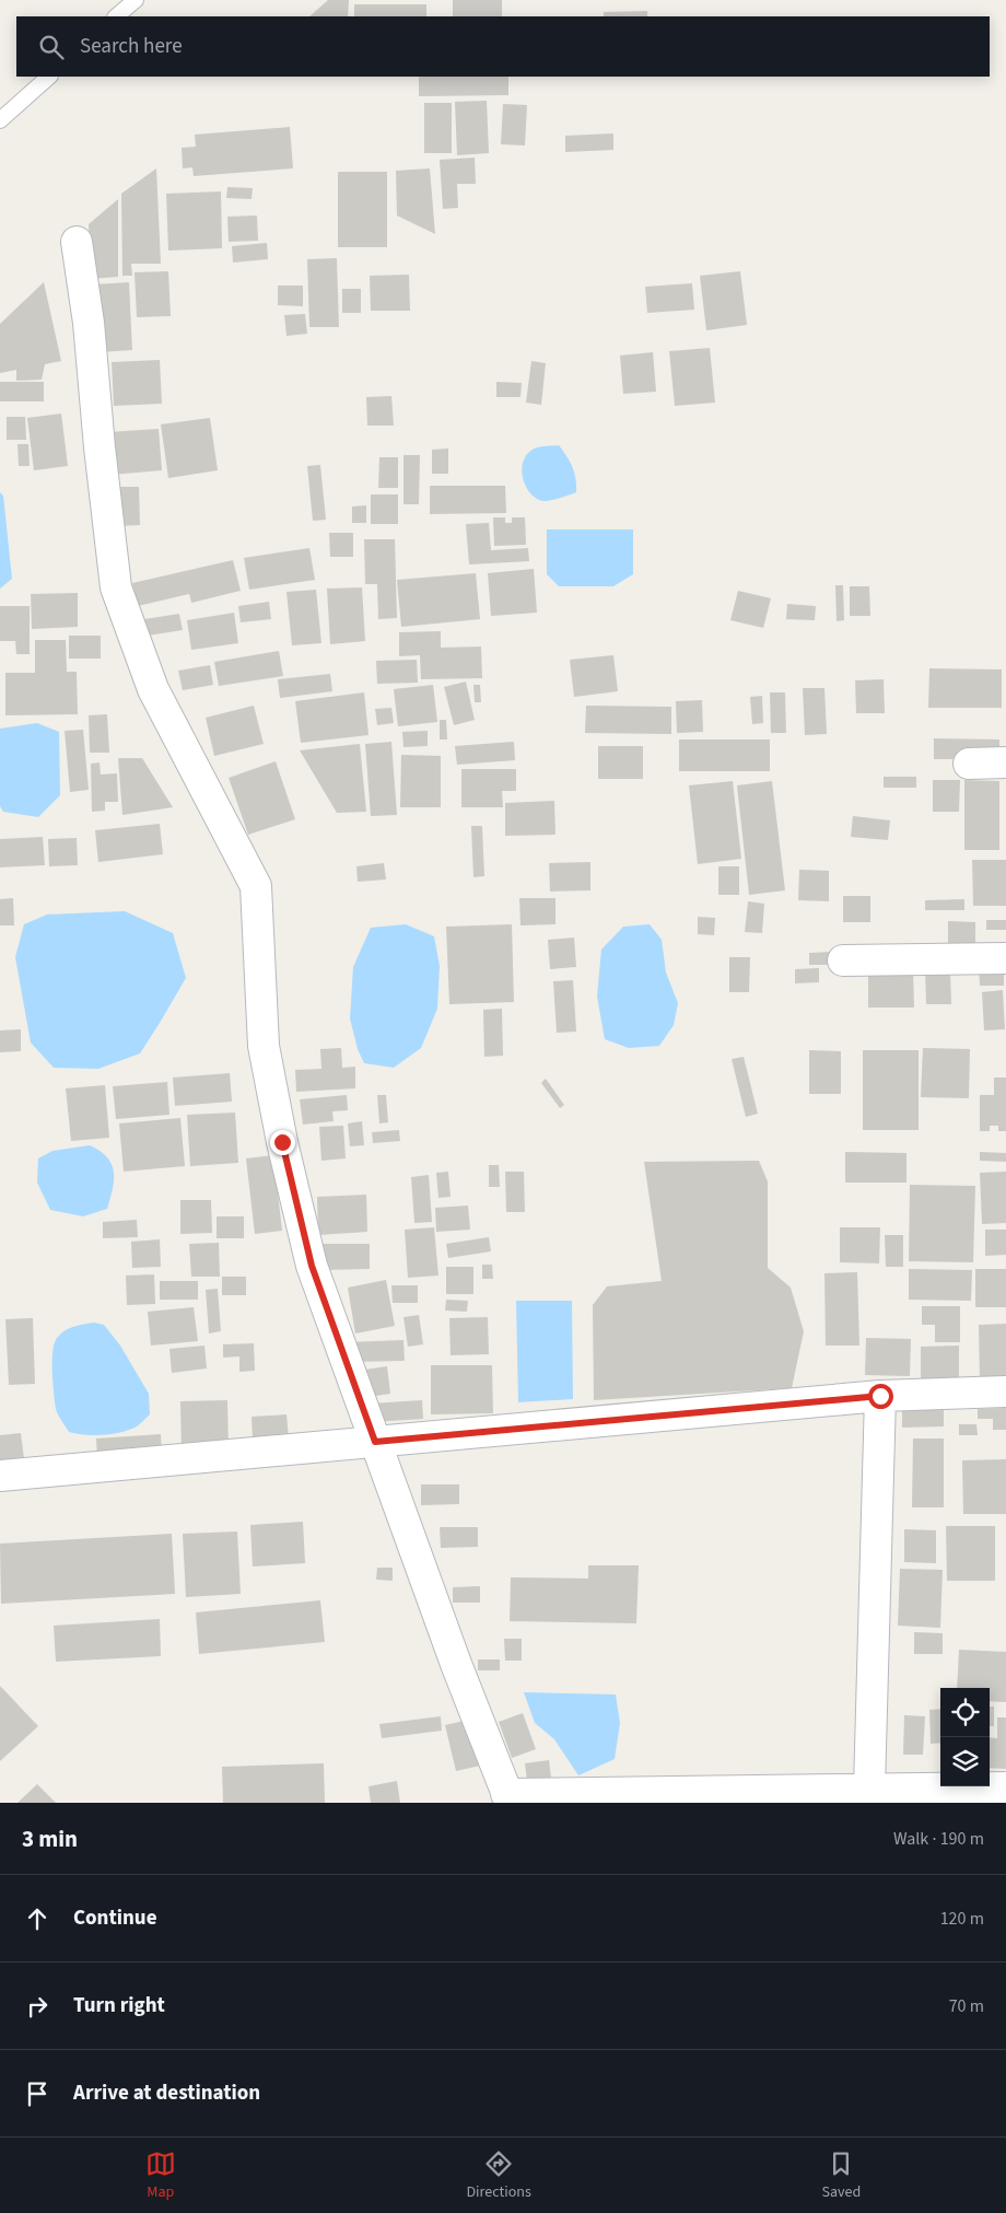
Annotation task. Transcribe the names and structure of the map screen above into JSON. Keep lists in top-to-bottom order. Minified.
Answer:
{"page":{"search":"Search here","heading":["3 min","Walk · 190 m"],"list":[["Continue","120 m"],["Turn right","70 m"],"Arrive at destination"],"nav":["Map","Directions","Saved"]}}
